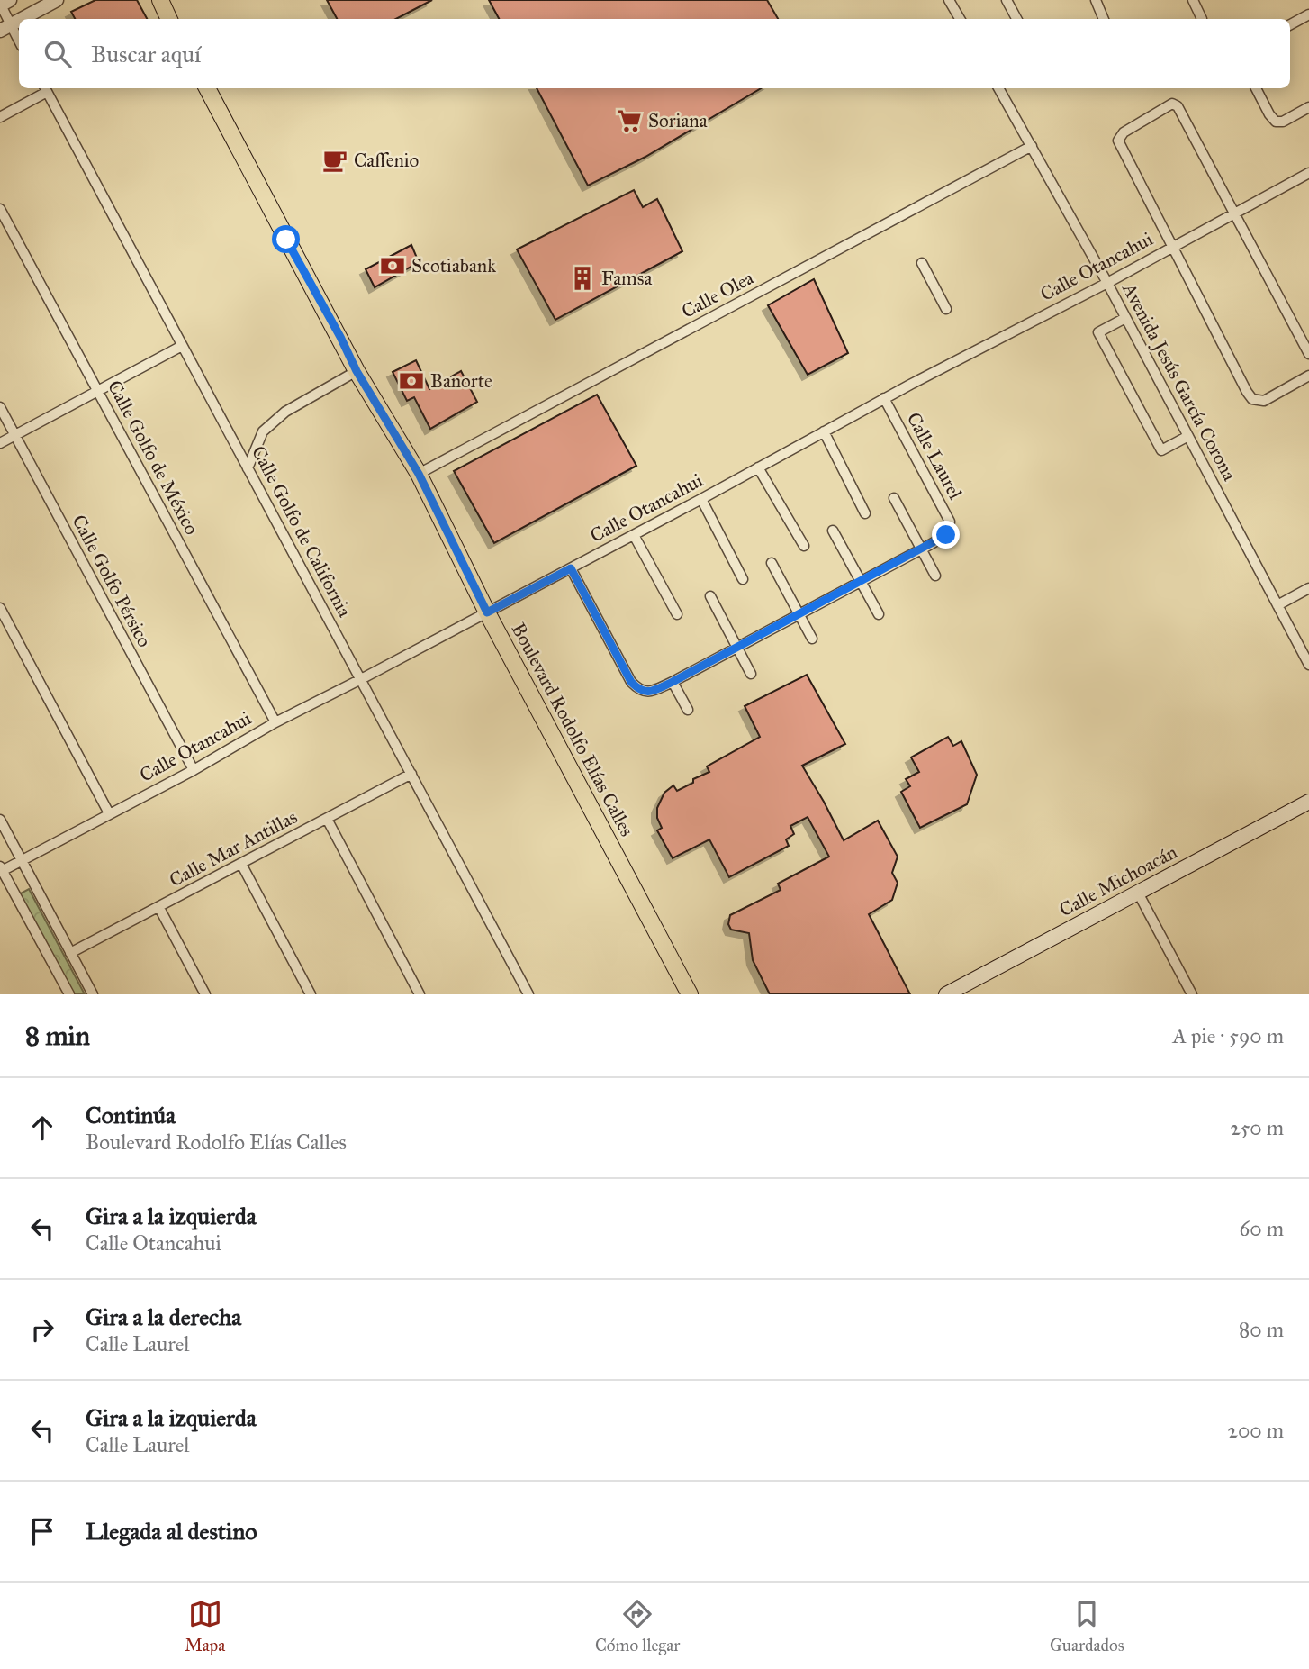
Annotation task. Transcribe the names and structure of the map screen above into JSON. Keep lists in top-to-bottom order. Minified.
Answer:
{"streets":{"main road":["Boulevard Rodolfo Elías Calles","Calle Michoacán"],"street":["Calle Otancahui","Calle Olea","Avenida Jesús García Corona","Calle Laurel","Calle Golfo de México","Calle Golfo de California","Calle Golfo Pérsico","Calle Mar Antillas"]},"crossings":[["Calle Otancahui","Avenida Jesús García Corona"],["Calle Otancahui","Calle Laurel"],["Calle Otancahui","Calle Golfo de México"],["Calle Otancahui","Calle Golfo de California"],["Calle Otancahui","Calle Golfo Pérsico"],["Calle Otancahui","Boulevard Rodolfo Elías Calles"],["Calle Olea","Avenida Jesús García Corona"],["Calle Olea","Boulevard Rodolfo Elías Calles"],["Calle Golfo de California","Calle Mar Antillas"]],"places":{"supermarket":["Soriana"],"cafe":["Caffenio"],"bank":["Scotiabank","Banorte"],"building":["Famsa"]},"page":{"search":"Buscar aquí","heading":["8 min","A pie · 590 m"],"list":[["Continúa","Boulevard Rodolfo Elías Calles","250 m"],["Gira a la izquierda","Calle Otancahui","60 m"],["Gira a la derecha","Calle Laurel","80 m"],["Gira a la izquierda","Calle Laurel","200 m"],"Llegada al destino"],"nav":["Mapa","Cómo llegar","Guardados"]}}
